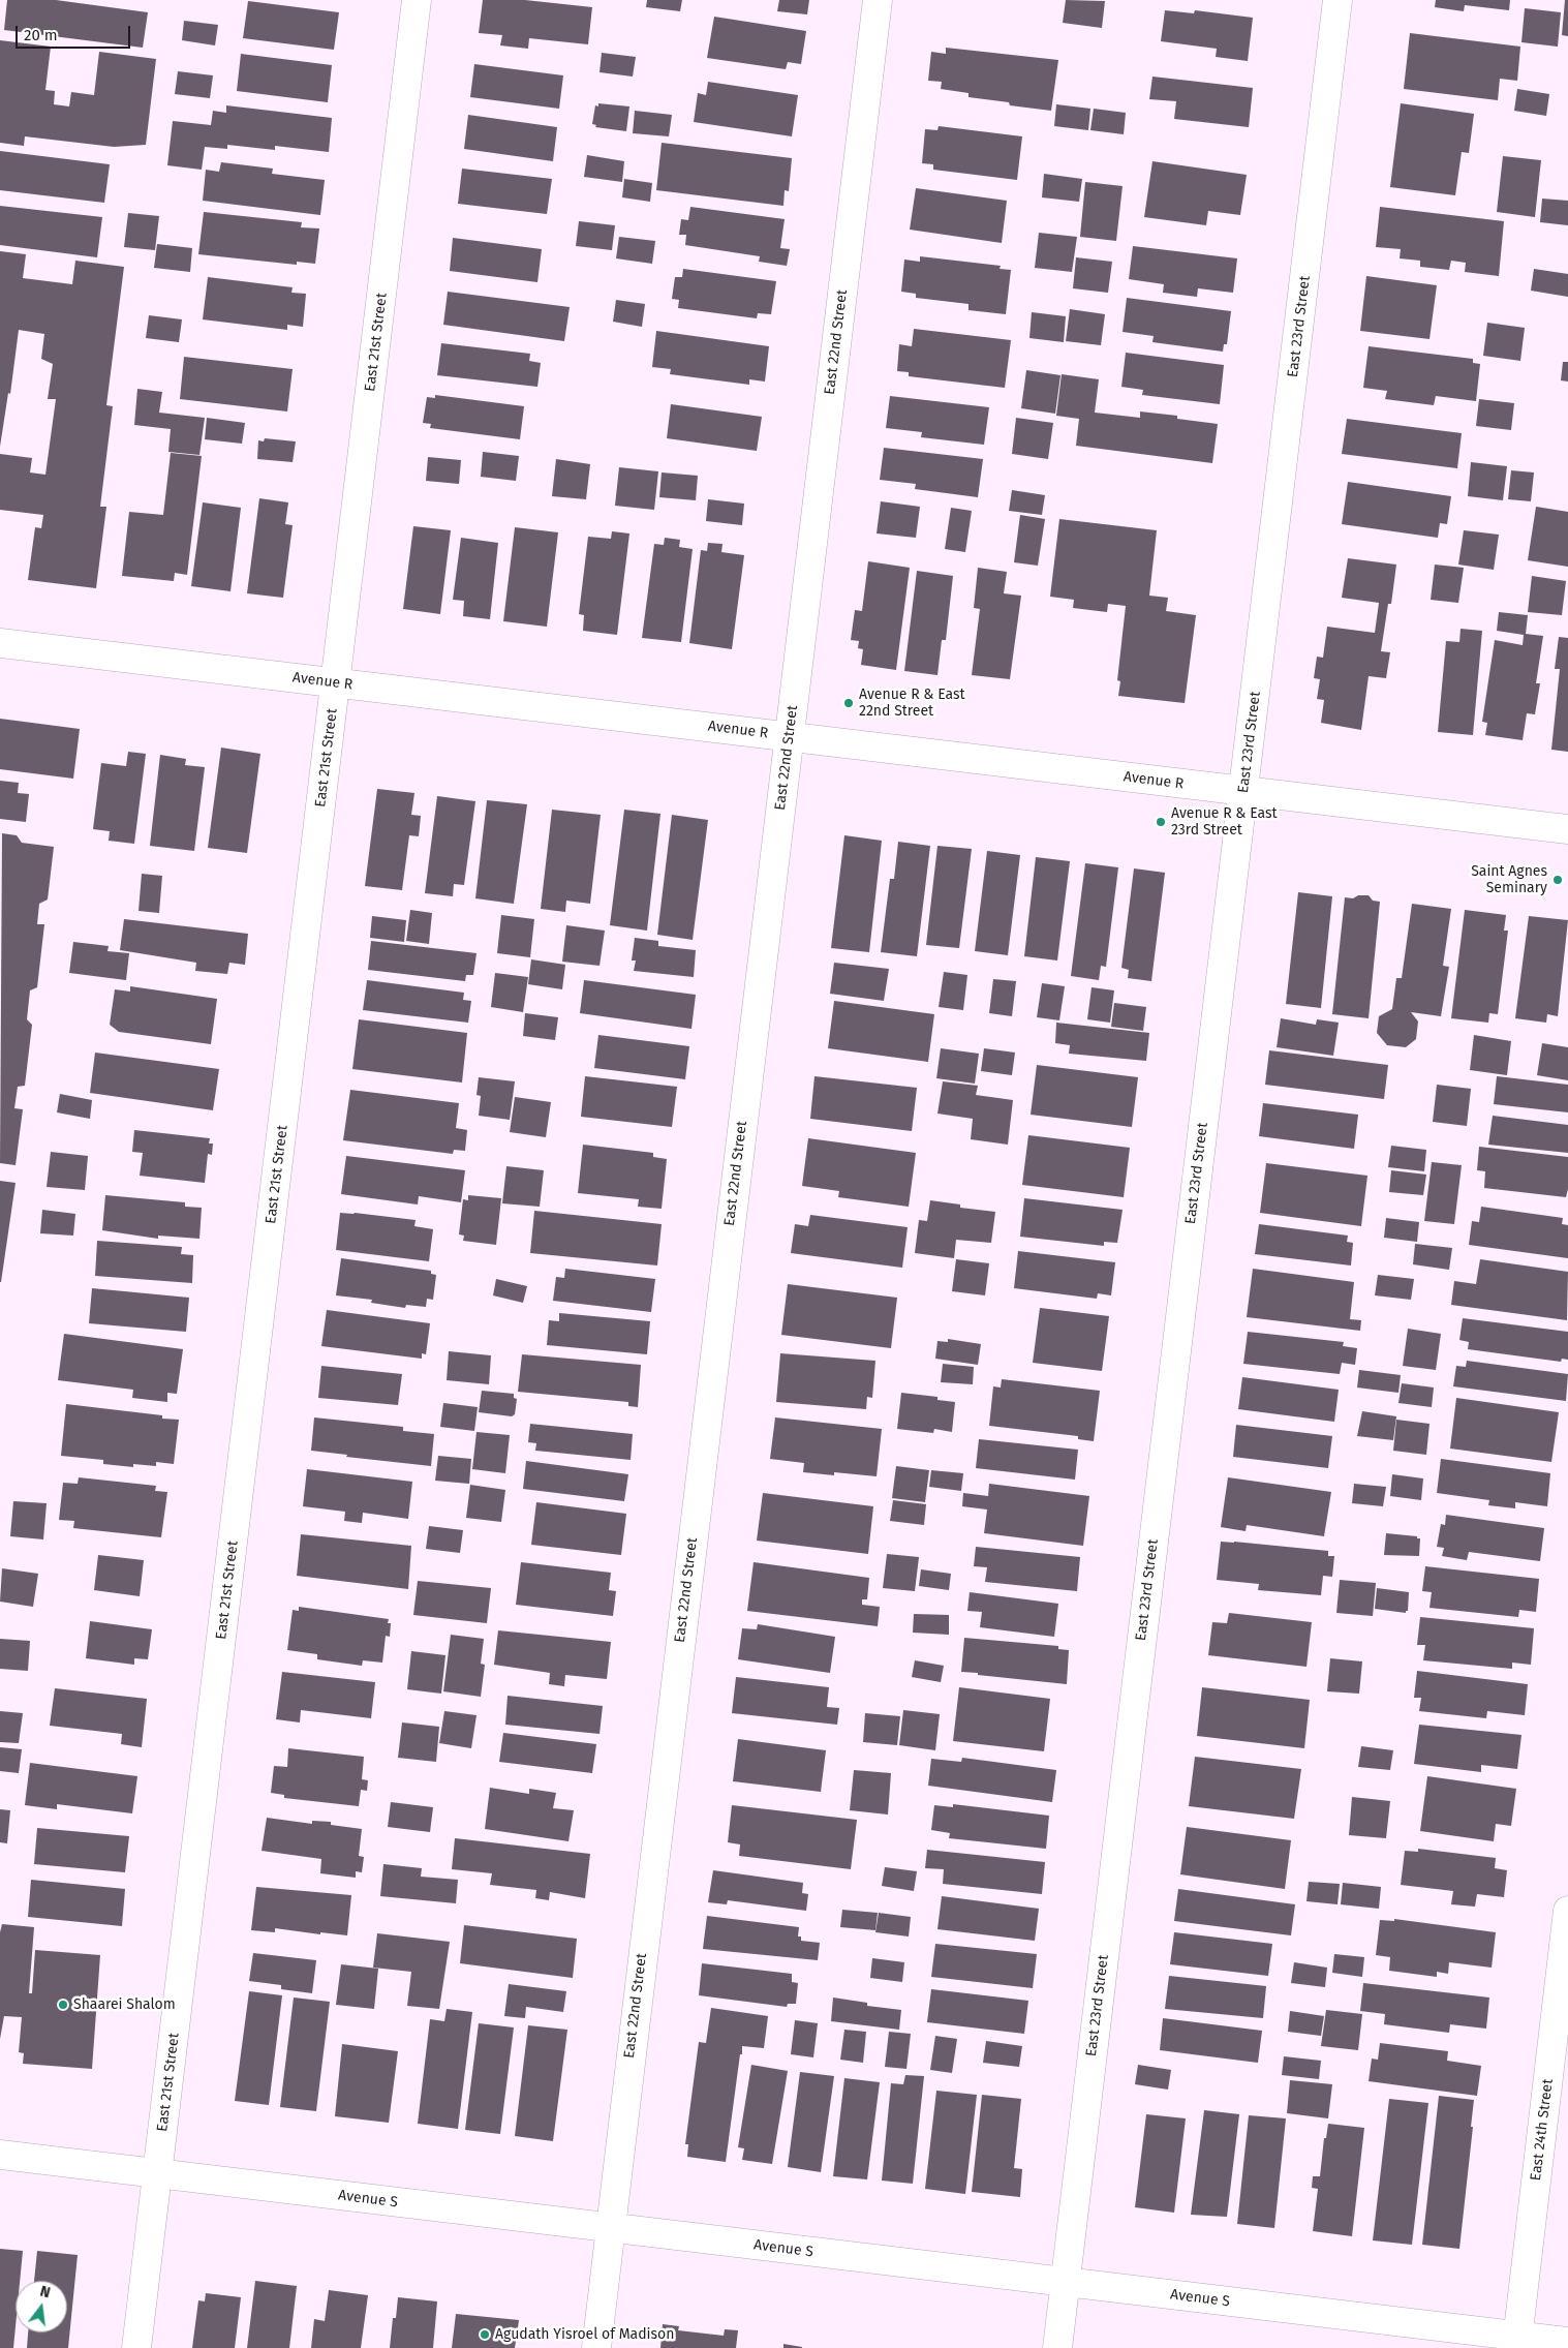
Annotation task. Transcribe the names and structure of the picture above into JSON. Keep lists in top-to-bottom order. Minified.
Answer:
{"streets":{"street":["East 23rd Street","East 21st Street","East 22nd Street","Avenue R","East 24th Street","Avenue S"]},"crossings":[["East 23rd Street","Avenue R"],["East 23rd Street","Avenue S"],["East 21st Street","Avenue R"],["East 21st Street","Avenue S"],["East 22nd Street","Avenue R"],["East 22nd Street","Avenue S"],["East 24th Street","Avenue S"]],"places":["Avenue R & East 22nd Street","Avenue R & East 23rd Street","Saint Agnes Seminary","Shaarei Shalom","Agudath Yisroel of Madison"],"scale_bar":"20 m","north":"top"}
